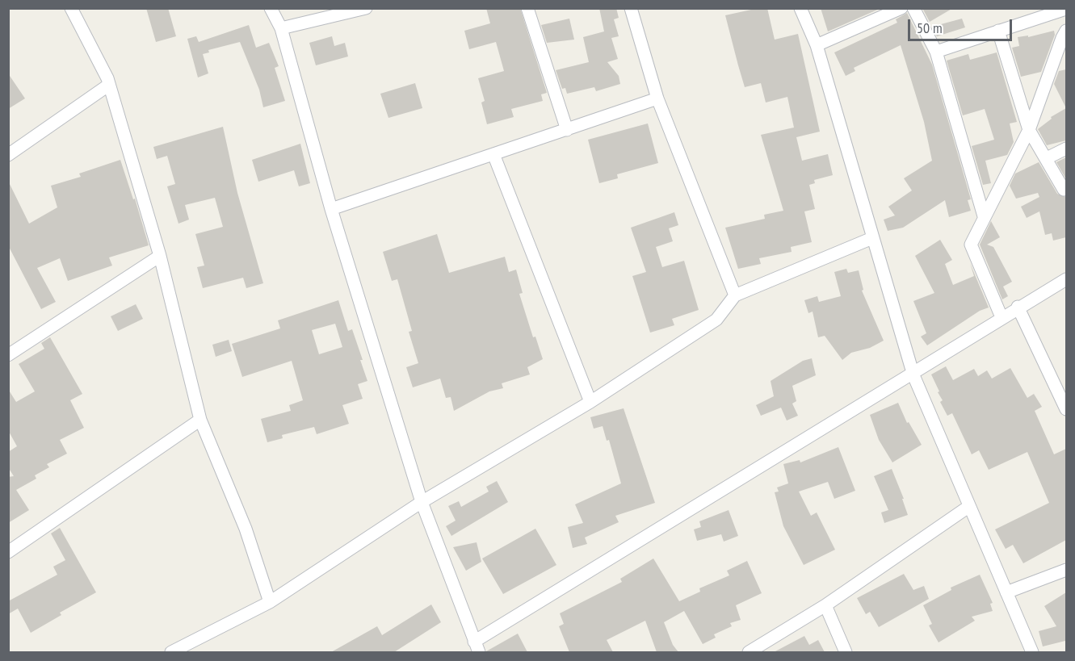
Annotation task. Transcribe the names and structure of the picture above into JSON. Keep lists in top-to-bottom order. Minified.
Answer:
{"scale_bar":"50 m"}
